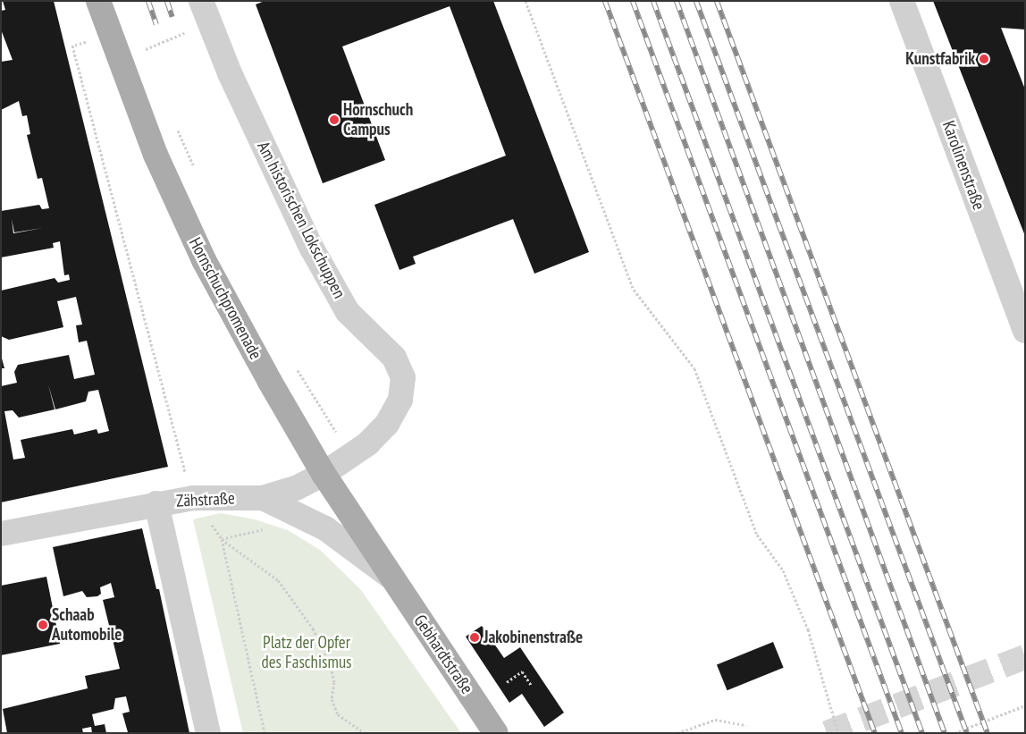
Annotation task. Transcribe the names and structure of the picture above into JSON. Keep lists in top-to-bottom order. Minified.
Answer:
{"streets":{"main road":["Hornschuchpromenade","Gebhardtstraße"],"street":["Karolinenstraße","Am historischen Lokschuppen","Zähstraße"]},"crossings":[["Am historischen Lokschuppen","Hornschuchpromenade"],["Am historischen Lokschuppen","Zähstraße"],["Hornschuchpromenade","Zähstraße"],["Hornschuchpromenade","Gebhardtstraße"],["Zähstraße","Gebhardtstraße"]],"parks":["Platz der Opfer des Faschismus"],"places":["Kunstfabrik","Hornschuch Campus","Schaab Automobile","Jakobinenstraße"]}
